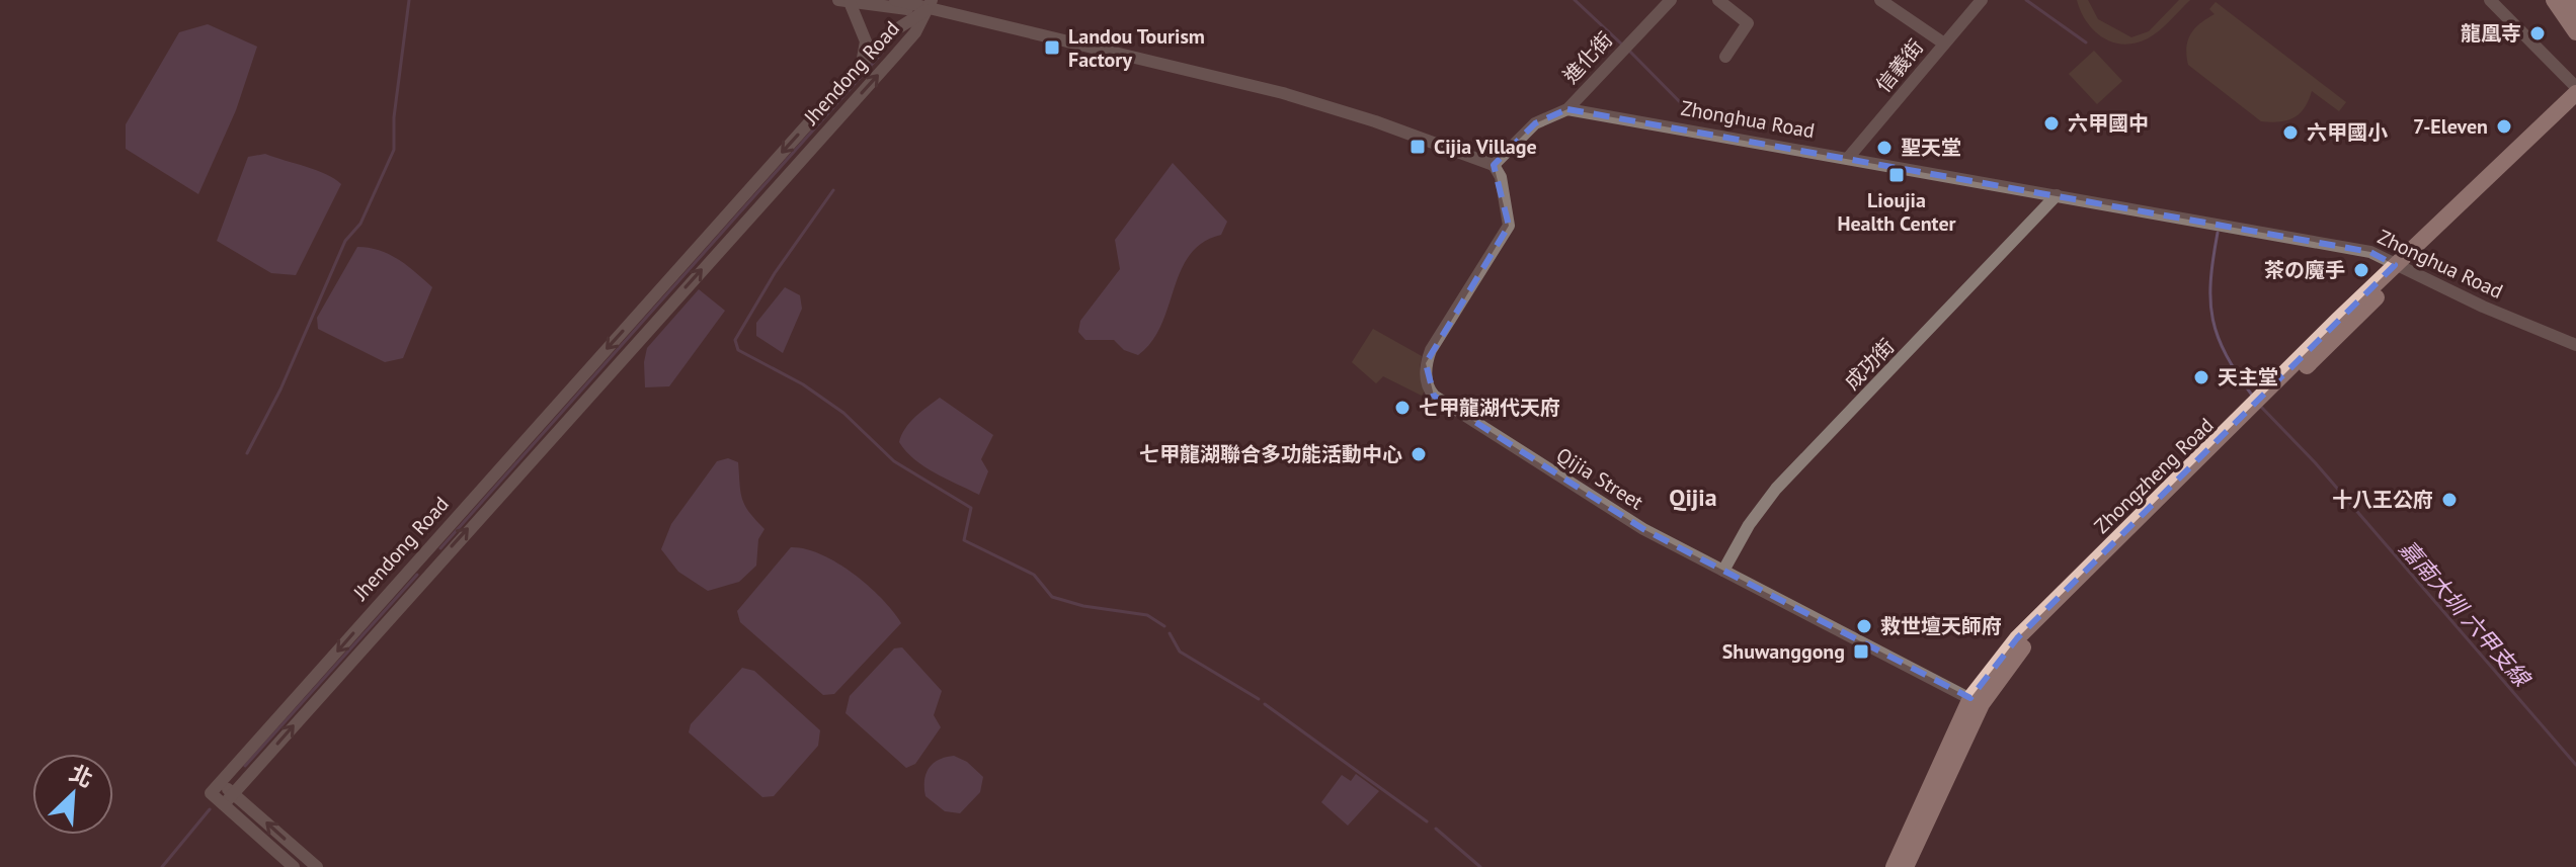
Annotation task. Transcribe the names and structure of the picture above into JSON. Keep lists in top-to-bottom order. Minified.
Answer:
{"streets":{"main road":["Zhongzheng Road"],"street":["進化街","信義街","Jhendong Road","Zhonghua Road","成功街","Qijia Street"]},"crossings":[["進化街","Zhonghua Road"],["信義街","Zhonghua Road"],["Zhonghua Road","成功街"],["Zhonghua Road","Zhongzheng Road"],["成功街","Qijia Street"],["Zhongzheng Road","Qijia Street"]],"districts":["Qijia"],"water":["嘉南大圳 六甲支線"],"places":{"other":["龍凰寺","六甲國中","7-Eleven","六甲國小","聖天堂","茶の魔手","天主堂","七甲龍湖代天府","七甲龍湖聯合多功能活動中心","十八王公府","救世壇天師府"],"transit":["Landou Tourism Factory","Cijia Village","Lioujia Health Center","Shuwanggong"]},"north":"top right"}
